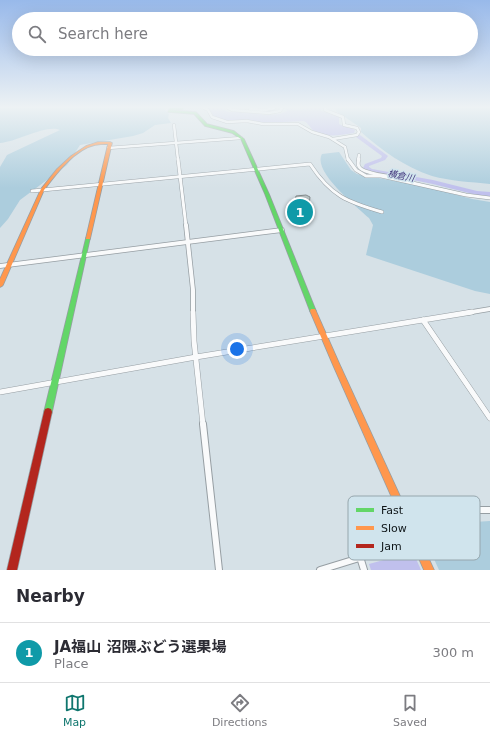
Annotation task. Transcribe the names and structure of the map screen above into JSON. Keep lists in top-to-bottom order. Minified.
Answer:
{"water":["横倉川"],"legend":["Fast","Slow","Jam"],"page":{"search":"Search here","pins":"1","heading":"Nearby","list":[{"mark":"1","name":"JA福山 沼隈ぶどう選果場","note":"Place","value":"300 m"}],"nav":["Map","Directions","Saved"]}}
